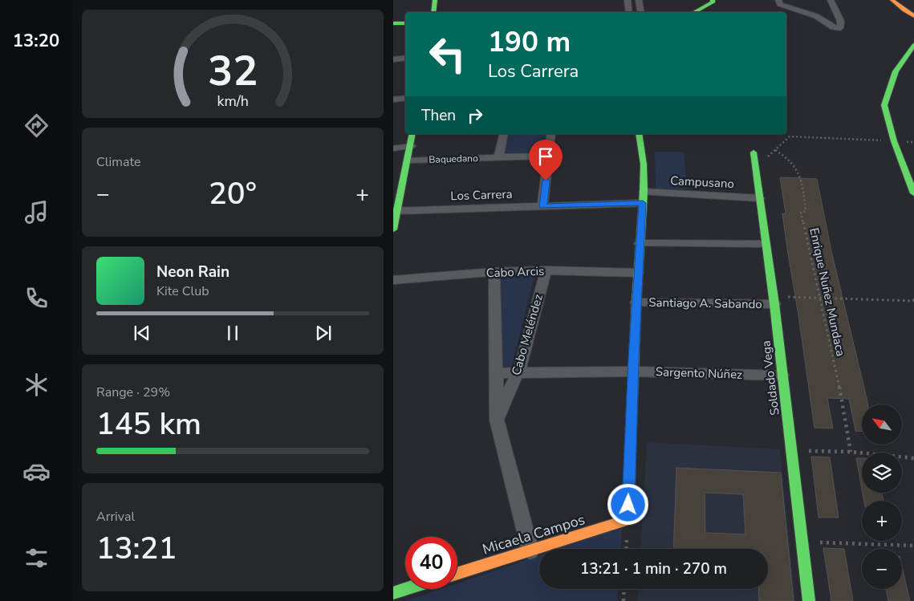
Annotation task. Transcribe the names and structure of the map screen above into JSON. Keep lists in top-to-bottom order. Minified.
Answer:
{"streets":{"street":["Baquedano","Campusano","Los Carrera","Cabo Arcis","Santiago A. Sabando","Cabo Meléndez","Sargento Núñez","Soldado Vega","Micaela Campos"],"path":["Enrique Nuñez Mundaca"]},"crossings":[["Campusano","Los Carrera"],["Campusano","Soldado Vega"],["Cabo Arcis","Cabo Meléndez"],["Santiago A. Sabando","Soldado Vega"],["Cabo Meléndez","Sargento Núñez"],["Cabo Meléndez","Micaela Campos"],["Sargento Núñez","Soldado Vega"],["Sargento Núñez","Micaela Campos"]],"north":"top left","page":{"tabs":"13:20","turn":["190 m","Los Carrera"],"then":"Then","tile":["Climate",["Range · 29%","145 km"],["Arrival","13:21"]],"heat":["−","20°","+"],"song":["Neon Rain","Kite Club"],"map_buttons":["+","−"],"limit":"40","trip":"13:21 · 1 min · 270 m","gauge":["32","km/h"]}}
